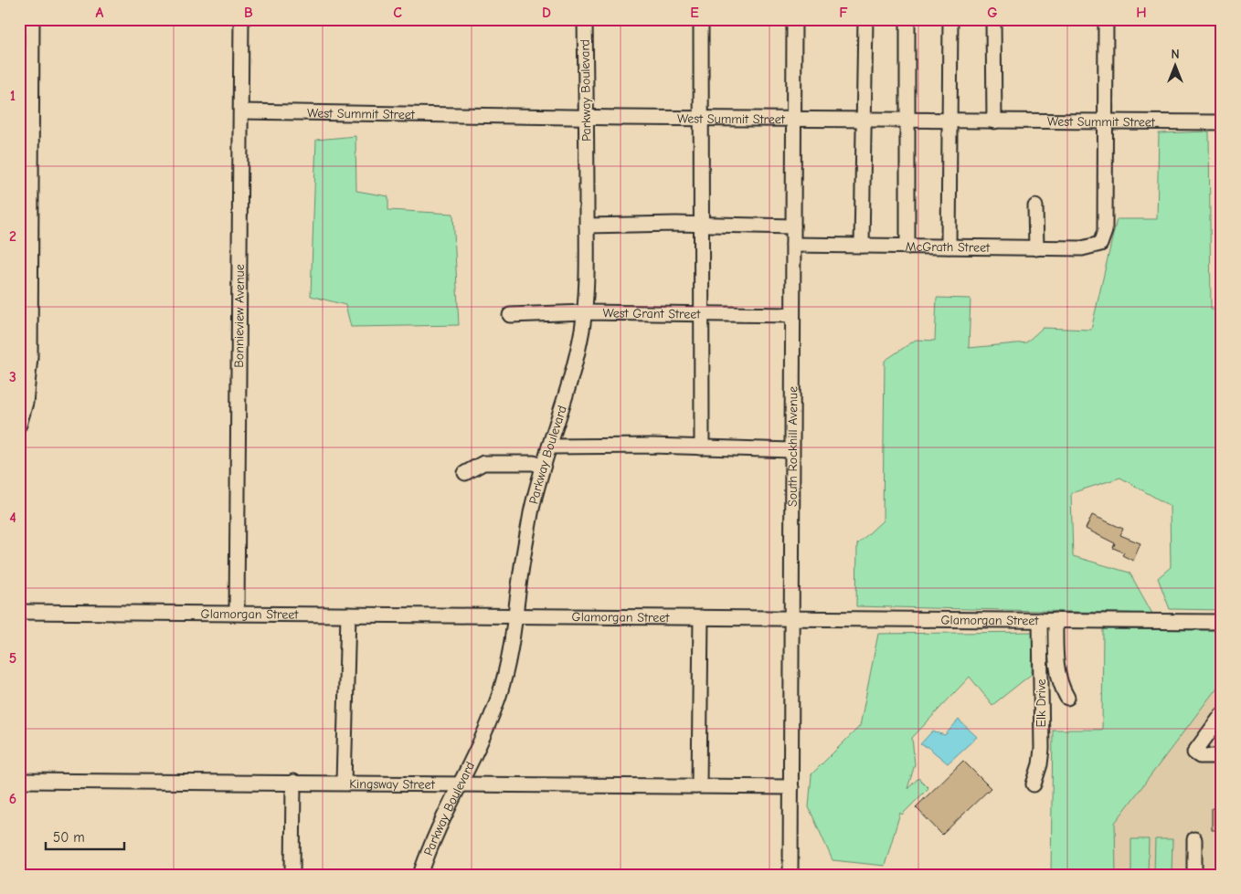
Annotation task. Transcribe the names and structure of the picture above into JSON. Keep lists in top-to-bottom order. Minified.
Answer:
{"streets":{"street":["Parkway Boulevard","West Summit Street","McGrath Street","West Grant Street","Bonnieview Avenue","South Rockhill Avenue","Glamorgan Street","Elk Drive","Kingsway Street"]},"crossings":[["Parkway Boulevard","West Summit Street"],["Parkway Boulevard","West Grant Street"],["Parkway Boulevard","Glamorgan Street"],["Parkway Boulevard","Kingsway Street"],["West Summit Street","McGrath Street"],["West Summit Street","Bonnieview Avenue"],["West Summit Street","South Rockhill Avenue"],["McGrath Street","South Rockhill Avenue"],["West Grant Street","South Rockhill Avenue"],["Bonnieview Avenue","Glamorgan Street"],["South Rockhill Avenue","Glamorgan Street"],["South Rockhill Avenue","Kingsway Street"],["Glamorgan Street","Elk Drive"]],"scale_bar":"50 m","north":"top","grid":{"columns":["A","B","C","D","E","F","G","H"],"rows":["1","2","3","4","5","6"]}}
